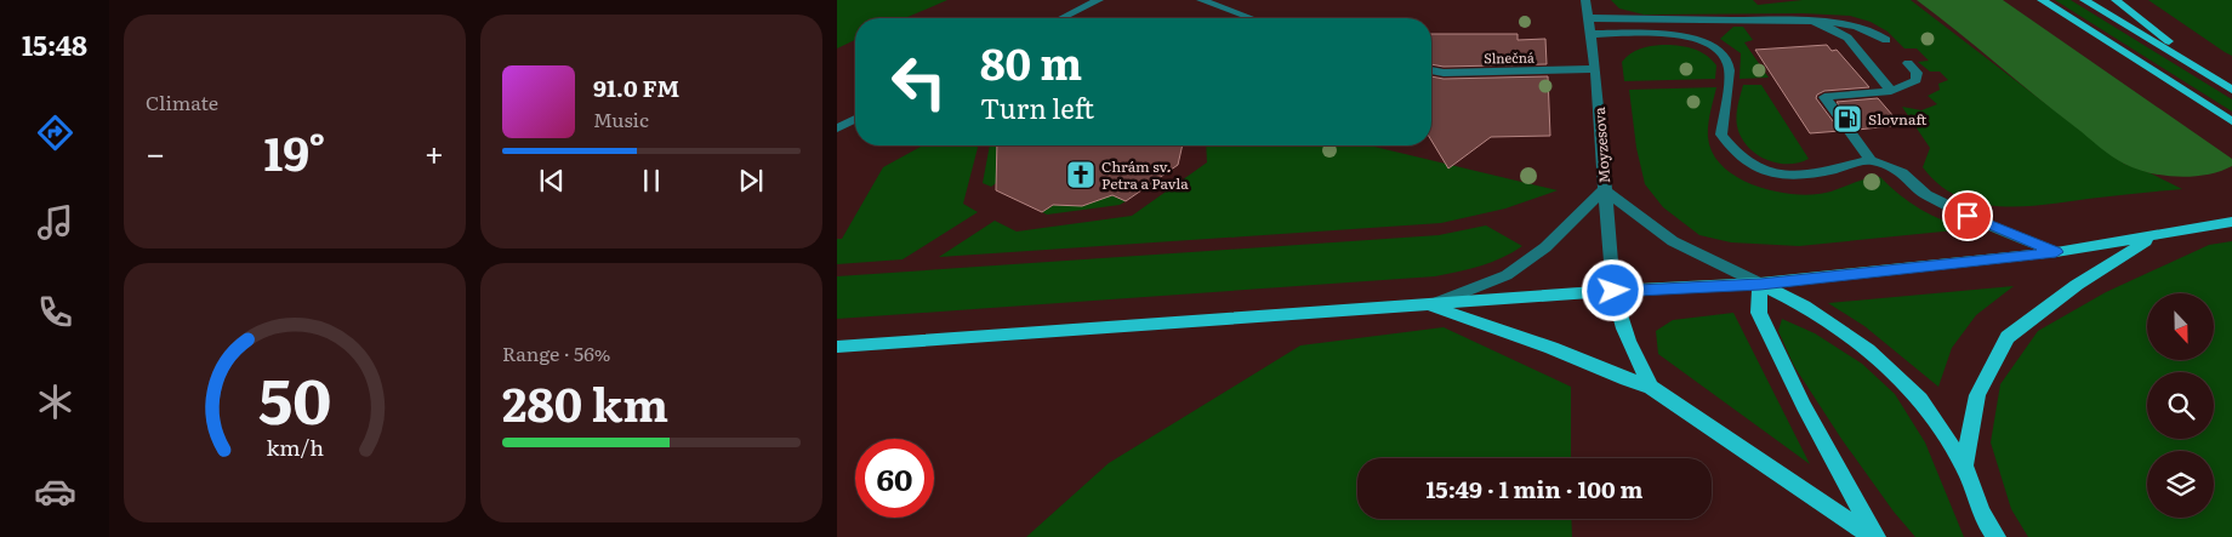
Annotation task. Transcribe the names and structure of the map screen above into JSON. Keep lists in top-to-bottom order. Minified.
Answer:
{"streets":{"street":["Slnečná","Moyzesova"]},"crossings":[["Slnečná","Moyzesova"]],"places":{"fuel station":["Slovnaft"],"church":["Chrám sv. Petra a Pavla"]},"north":"bottom","page":{"tabs":"15:48","tile":["Climate",["Range · 56%","280 km"]],"turn":["80 m","Turn left"],"song":["91.0 FM","Music"],"heat":["−","19°","+"],"limit":"60","trip":"15:49 · 1 min · 100 m","gauge":["50","km/h"]}}
